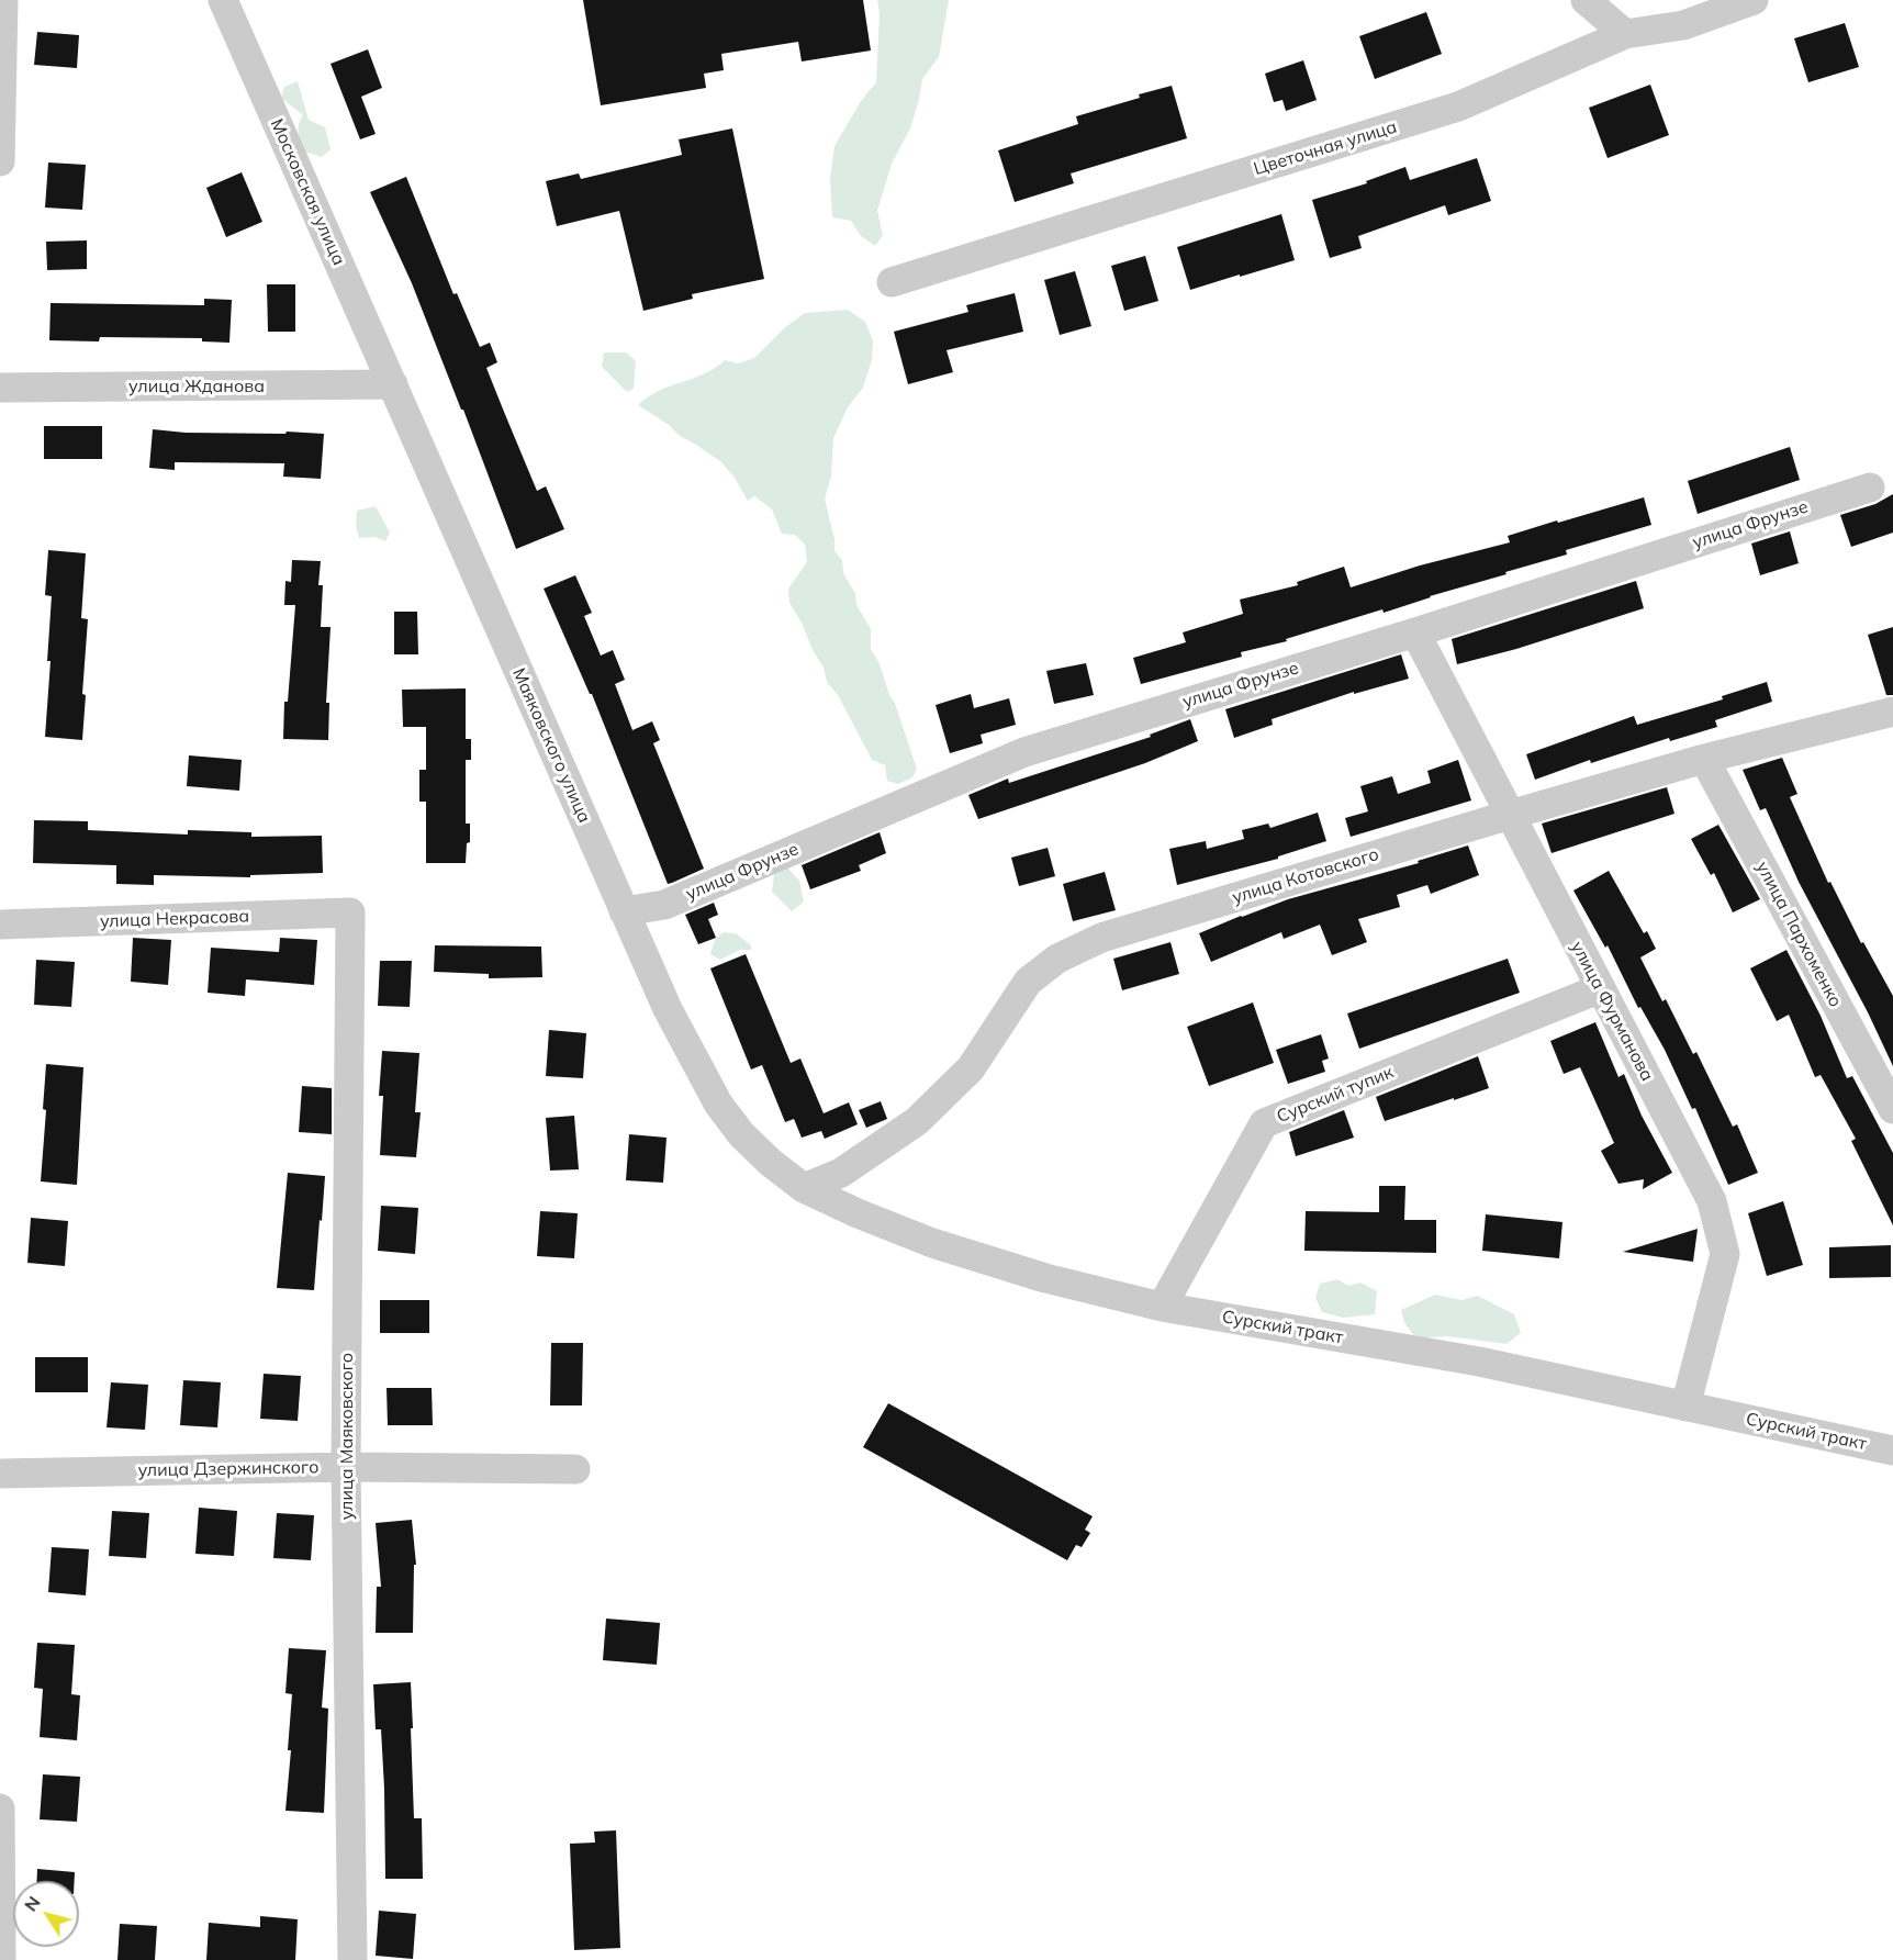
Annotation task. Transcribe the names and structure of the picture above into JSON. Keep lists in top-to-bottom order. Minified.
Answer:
{"streets":{"street":["Цветочная улица","Московская улица","улица Жданова","улица Фрунзе","Маяковского улица","улица Котовского","улица Некрасова","улица Пархоменко","улица Фурманова","Сурский тупик","Сурский тракт","улица Маяковского","улица Дзержинского"]},"crossings":[["Московская улица","улица Жданова"],["Московская улица","Маяковского улица"],["улица Жданова","Маяковского улица"],["улица Фрунзе","Маяковского улица"],["улица Фрунзе","улица Фурманова"],["Маяковского улица","Сурский тракт"],["улица Котовского","улица Пархоменко"],["улица Котовского","улица Фурманова"],["улица Котовского","Сурский тракт"],["улица Некрасова","улица Маяковского"],["улица Фурманова","Сурский тупик"],["улица Фурманова","Сурский тракт"],["Сурский тупик","Сурский тракт"],["улица Маяковского","улица Дзержинского"]],"north":"top left"}
